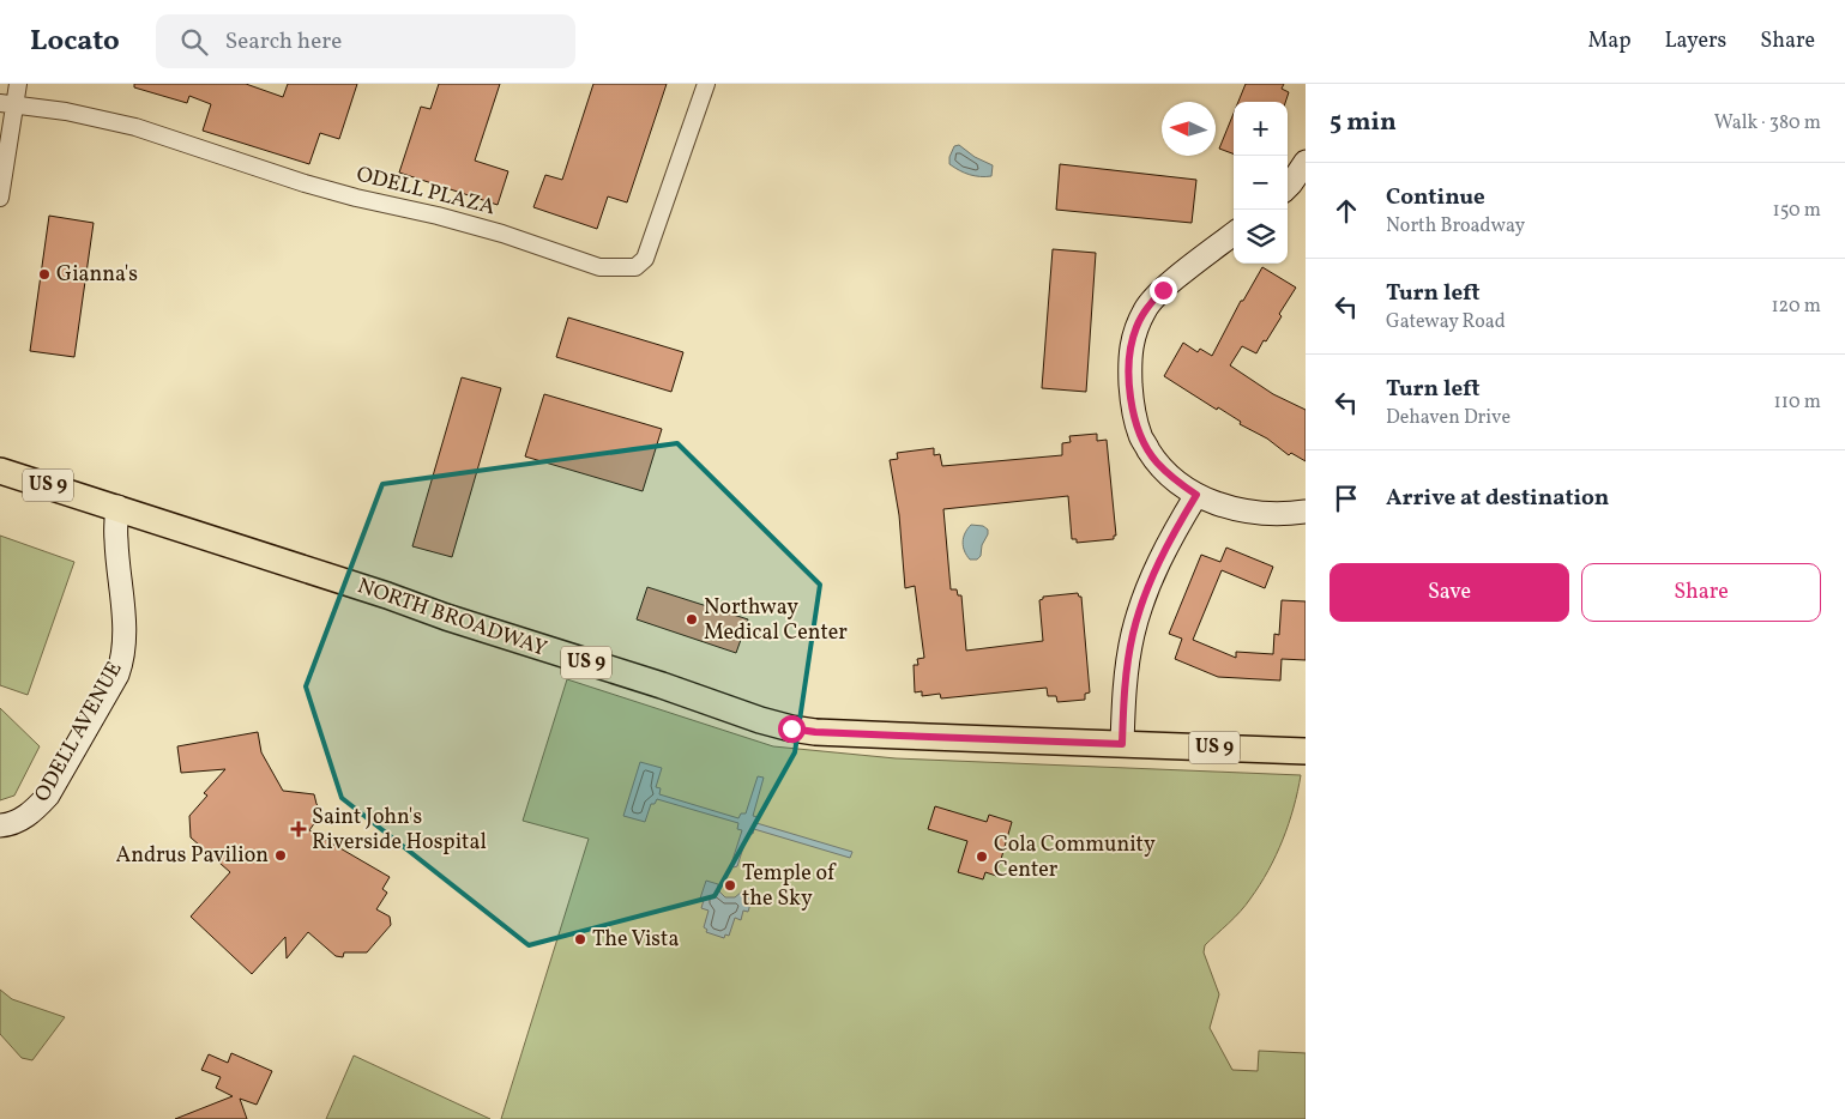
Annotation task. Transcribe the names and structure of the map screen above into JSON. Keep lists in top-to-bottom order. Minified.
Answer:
{"streets":{"main road":["US 9","NORTH BROADWAY"],"street":["ODELL PLAZA","ODELL AVENUE"]},"crossings":[["NORTH BROADWAY","ODELL AVENUE"]],"places":{"other":["Gianna's","Northway Medical Center","Andrus Pavilion","Cola Community Center","Temple of the Sky","The Vista"],"health":["Saint John's Riverside Hospital"]},"north":"left","page":{"header":"Locato","search":"Search here","nav":["Map","Layers","Share"],"heading":["5 min","Walk · 380 m"],"map_buttons":["+","−"],"list":[["Continue","North Broadway","150 m"],["Turn left","Gateway Road","120 m"],["Turn left","Dehaven Drive","110 m"],"Arrive at destination"],"buttons":["Save","Share"]}}
